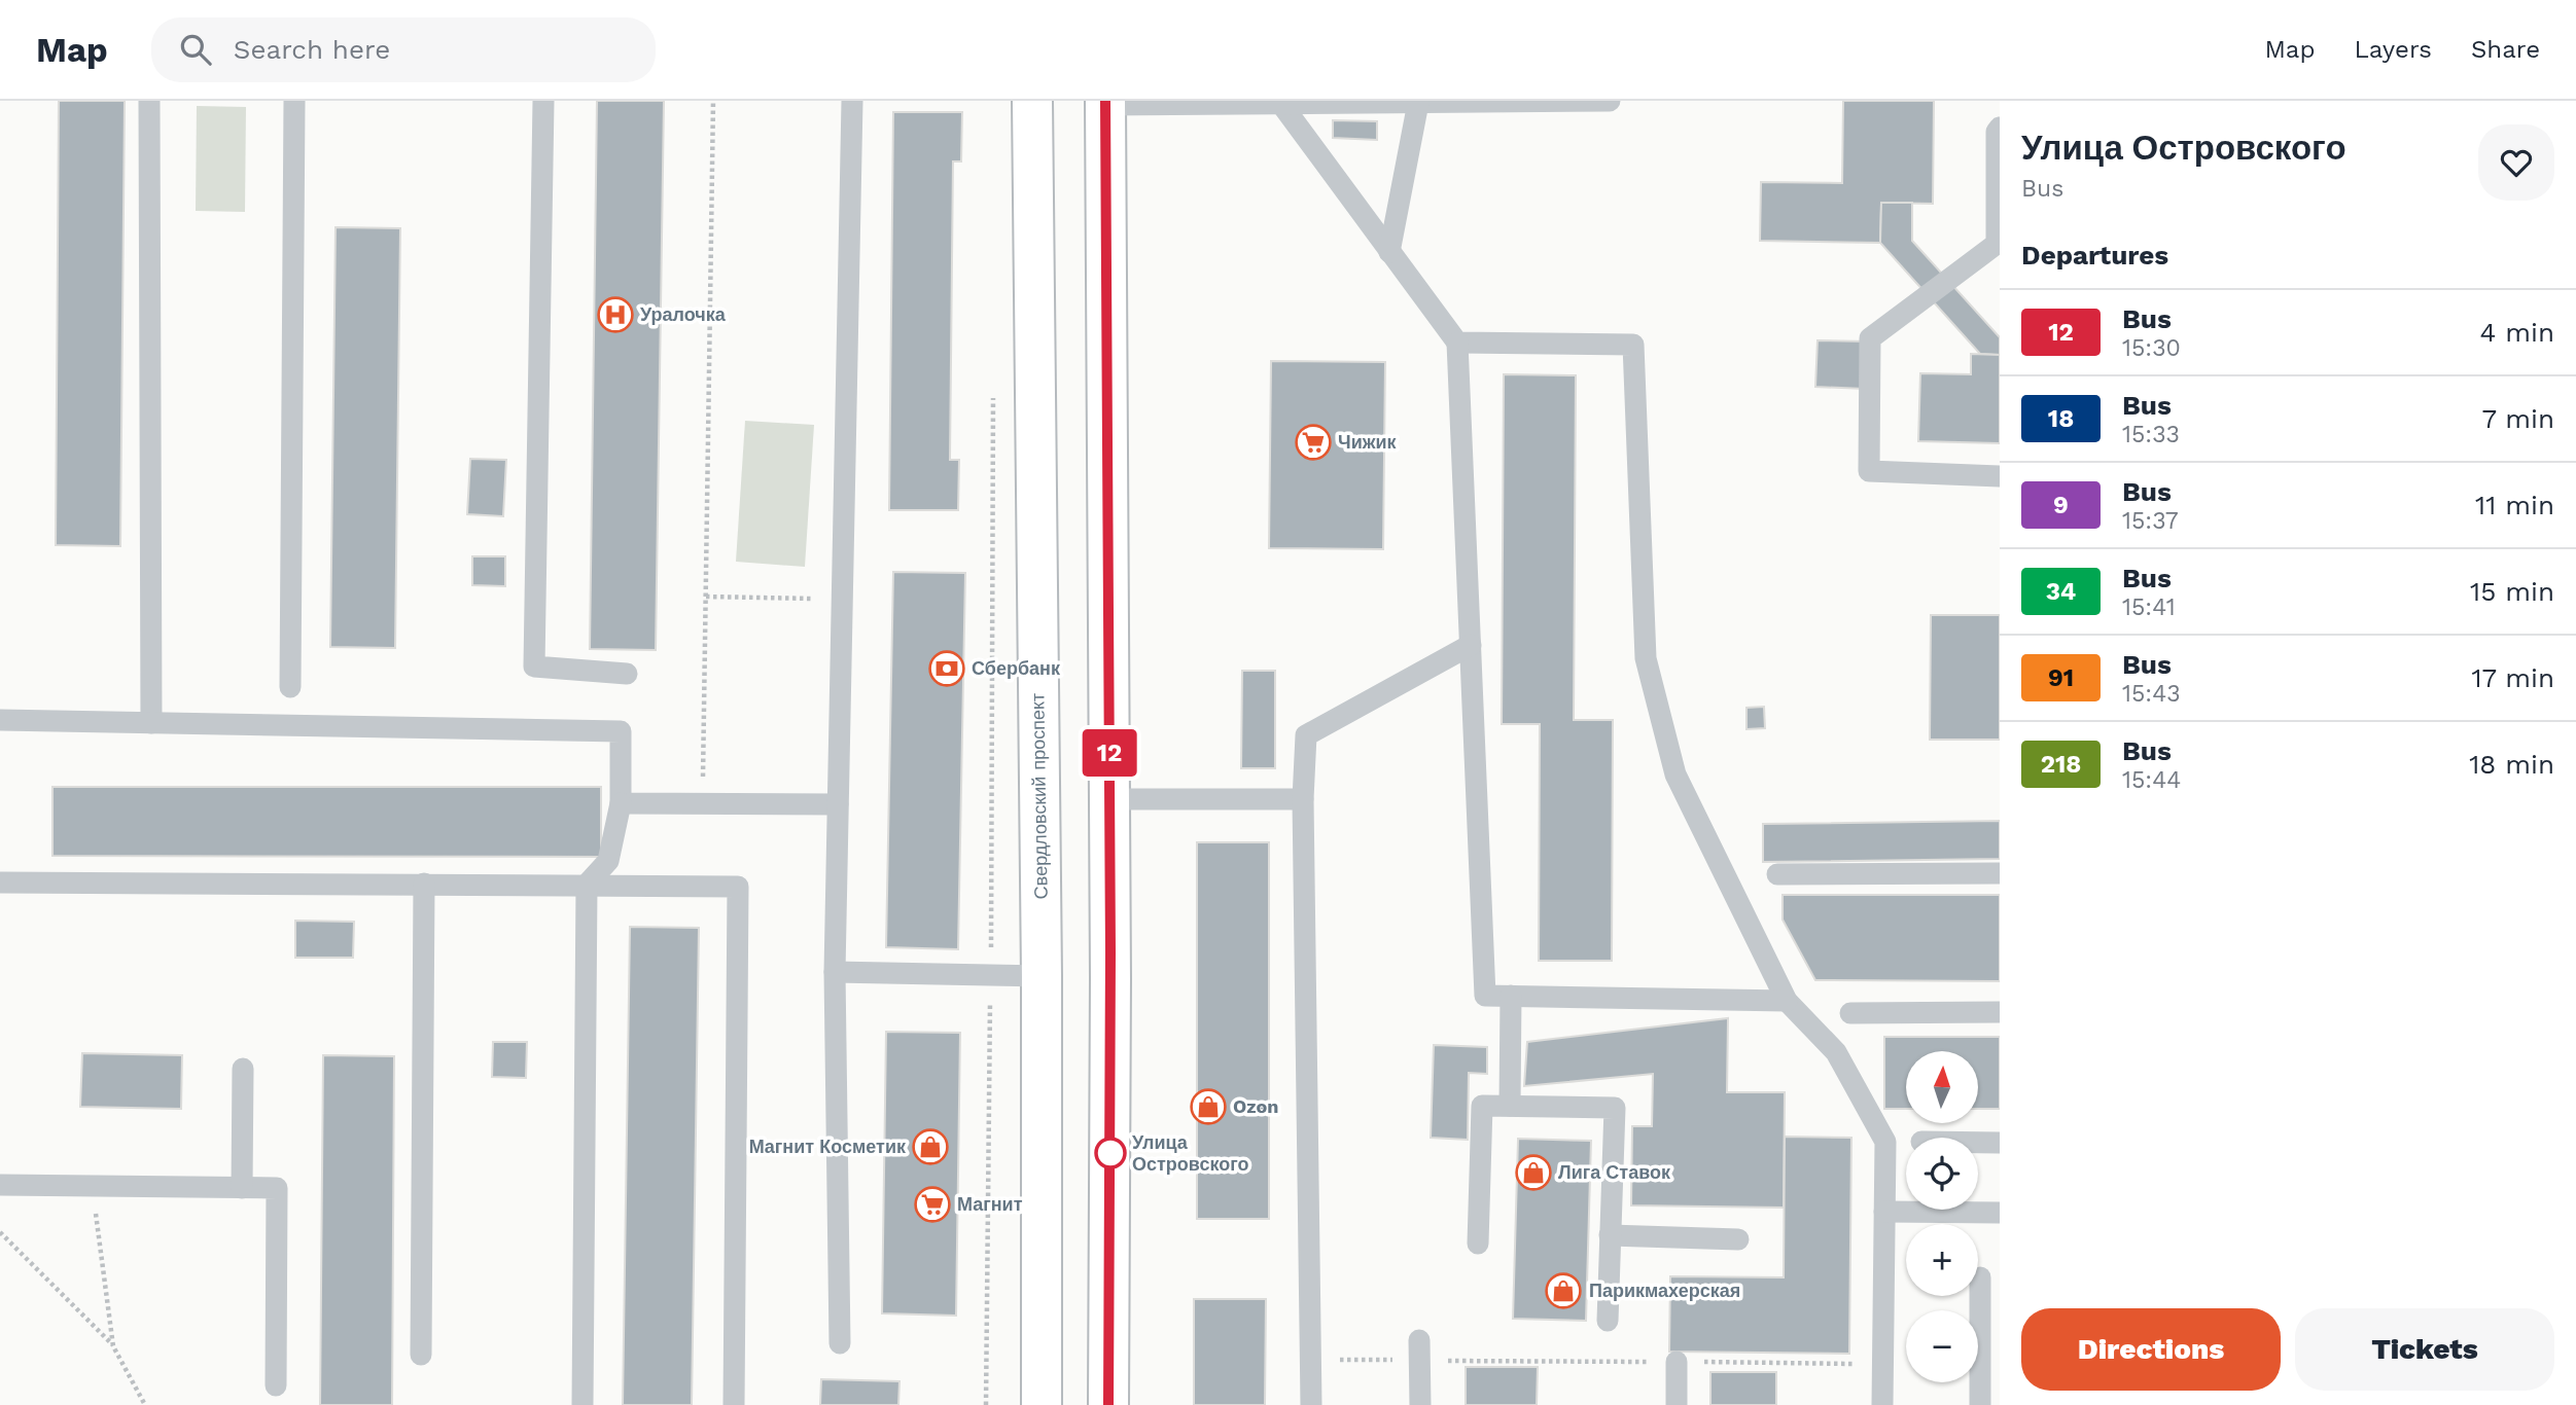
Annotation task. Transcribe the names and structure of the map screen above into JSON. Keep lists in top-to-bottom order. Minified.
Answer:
{"streets":{"main road":["Свердловский проспект"]},"places":{"hospital":["Уралочка"],"supermarket":["Чижик","Магнит"],"bank":["Сбербанк"],"shop":["Ozon","Магнит Косметик","Лига Ставок","Парикмахерская"],"other":["Улица Островского"]},"lines":["bus line 12"],"north":"top","page":{"header":"Map","search":"Search here","nav":["Map","Layers","Share"],"on_map":"12","heading":[["Улица Островского","Bus"],"Departures"],"list":[{"mark":"12","name":"Bus","note":"15:30","value":"4 min"},{"mark":"18","name":"Bus","note":"15:33","value":"7 min"},{"mark":"9","name":"Bus","note":"15:37","value":"11 min"},{"mark":"34","name":"Bus","note":"15:41","value":"15 min"},{"mark":"91","name":"Bus","note":"15:43","value":"17 min"},{"mark":"218","name":"Bus","note":"15:44","value":"18 min"}],"map_buttons":["+","−"],"buttons":["Directions","Tickets"]}}
